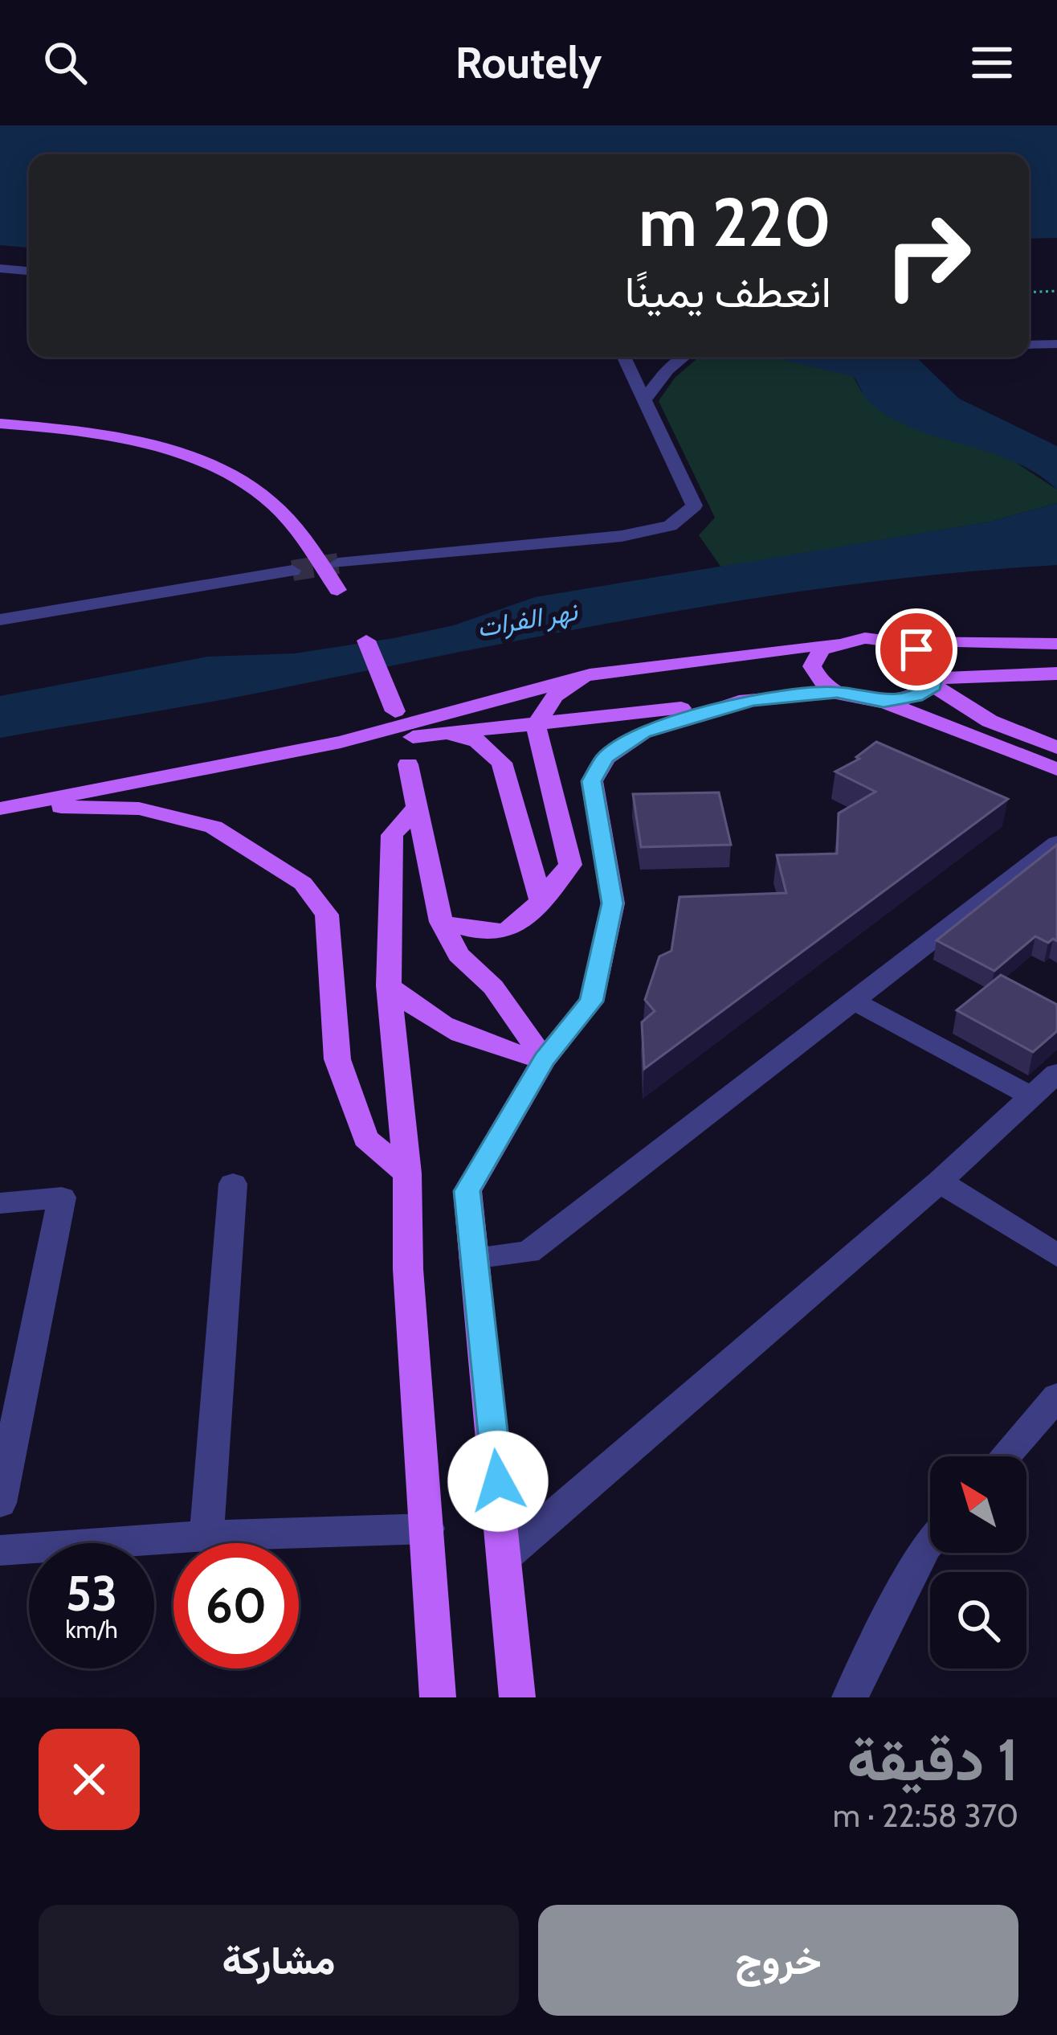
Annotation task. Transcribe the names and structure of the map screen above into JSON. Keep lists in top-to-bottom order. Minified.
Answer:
{"water":["نهر الفرات"],"north":"top left","page":{"header":"Routely","turn":["220 m","انعطف يمينًا"],"speed":"53 km/h","limit":"60","heading":["1 دقيقة","370 m · 22:58"],"buttons":["خروج","مشاركة"]}}
